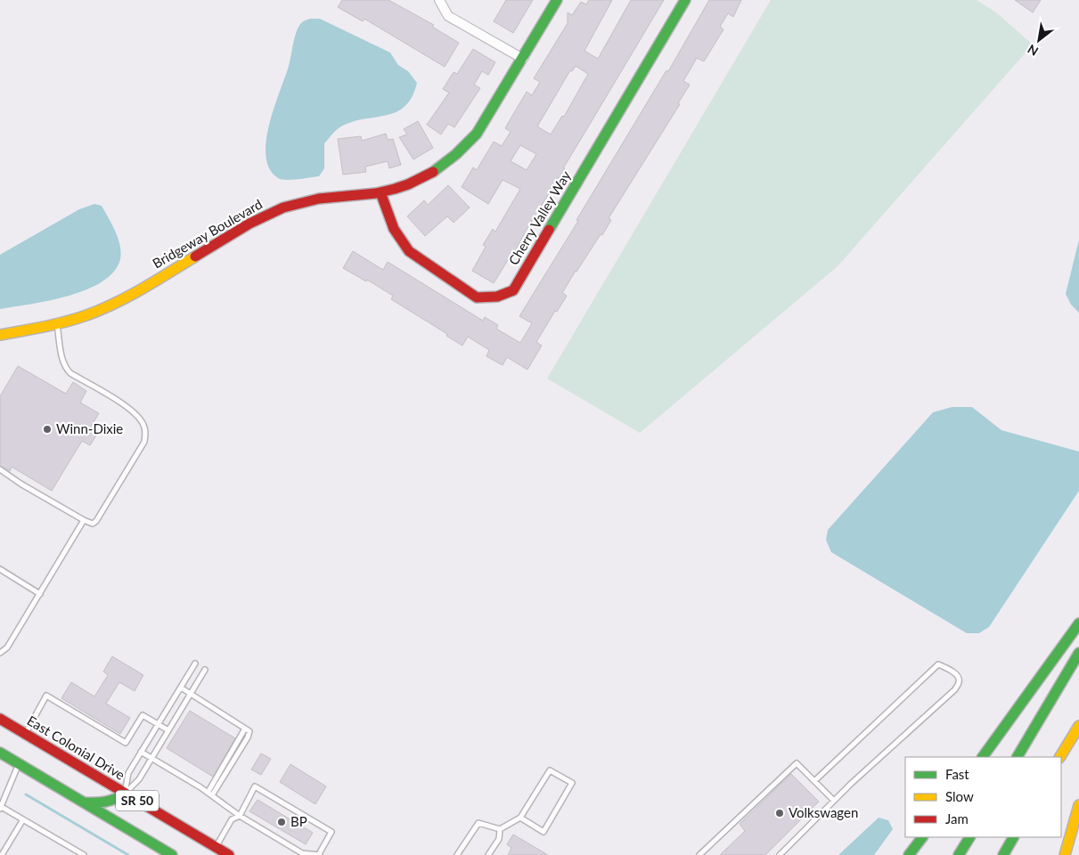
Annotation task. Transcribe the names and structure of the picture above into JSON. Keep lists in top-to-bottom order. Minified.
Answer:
{"streets":{"main road":["Cherry Valley Way","Bridgeway Boulevard","East Colonial Drive","SR 50"]},"crossings":[["Cherry Valley Way","Bridgeway Boulevard"]],"places":["Winn-Dixie","Volkswagen","BP"],"legend":["Fast","Slow","Jam"],"north":"bottom left"}
